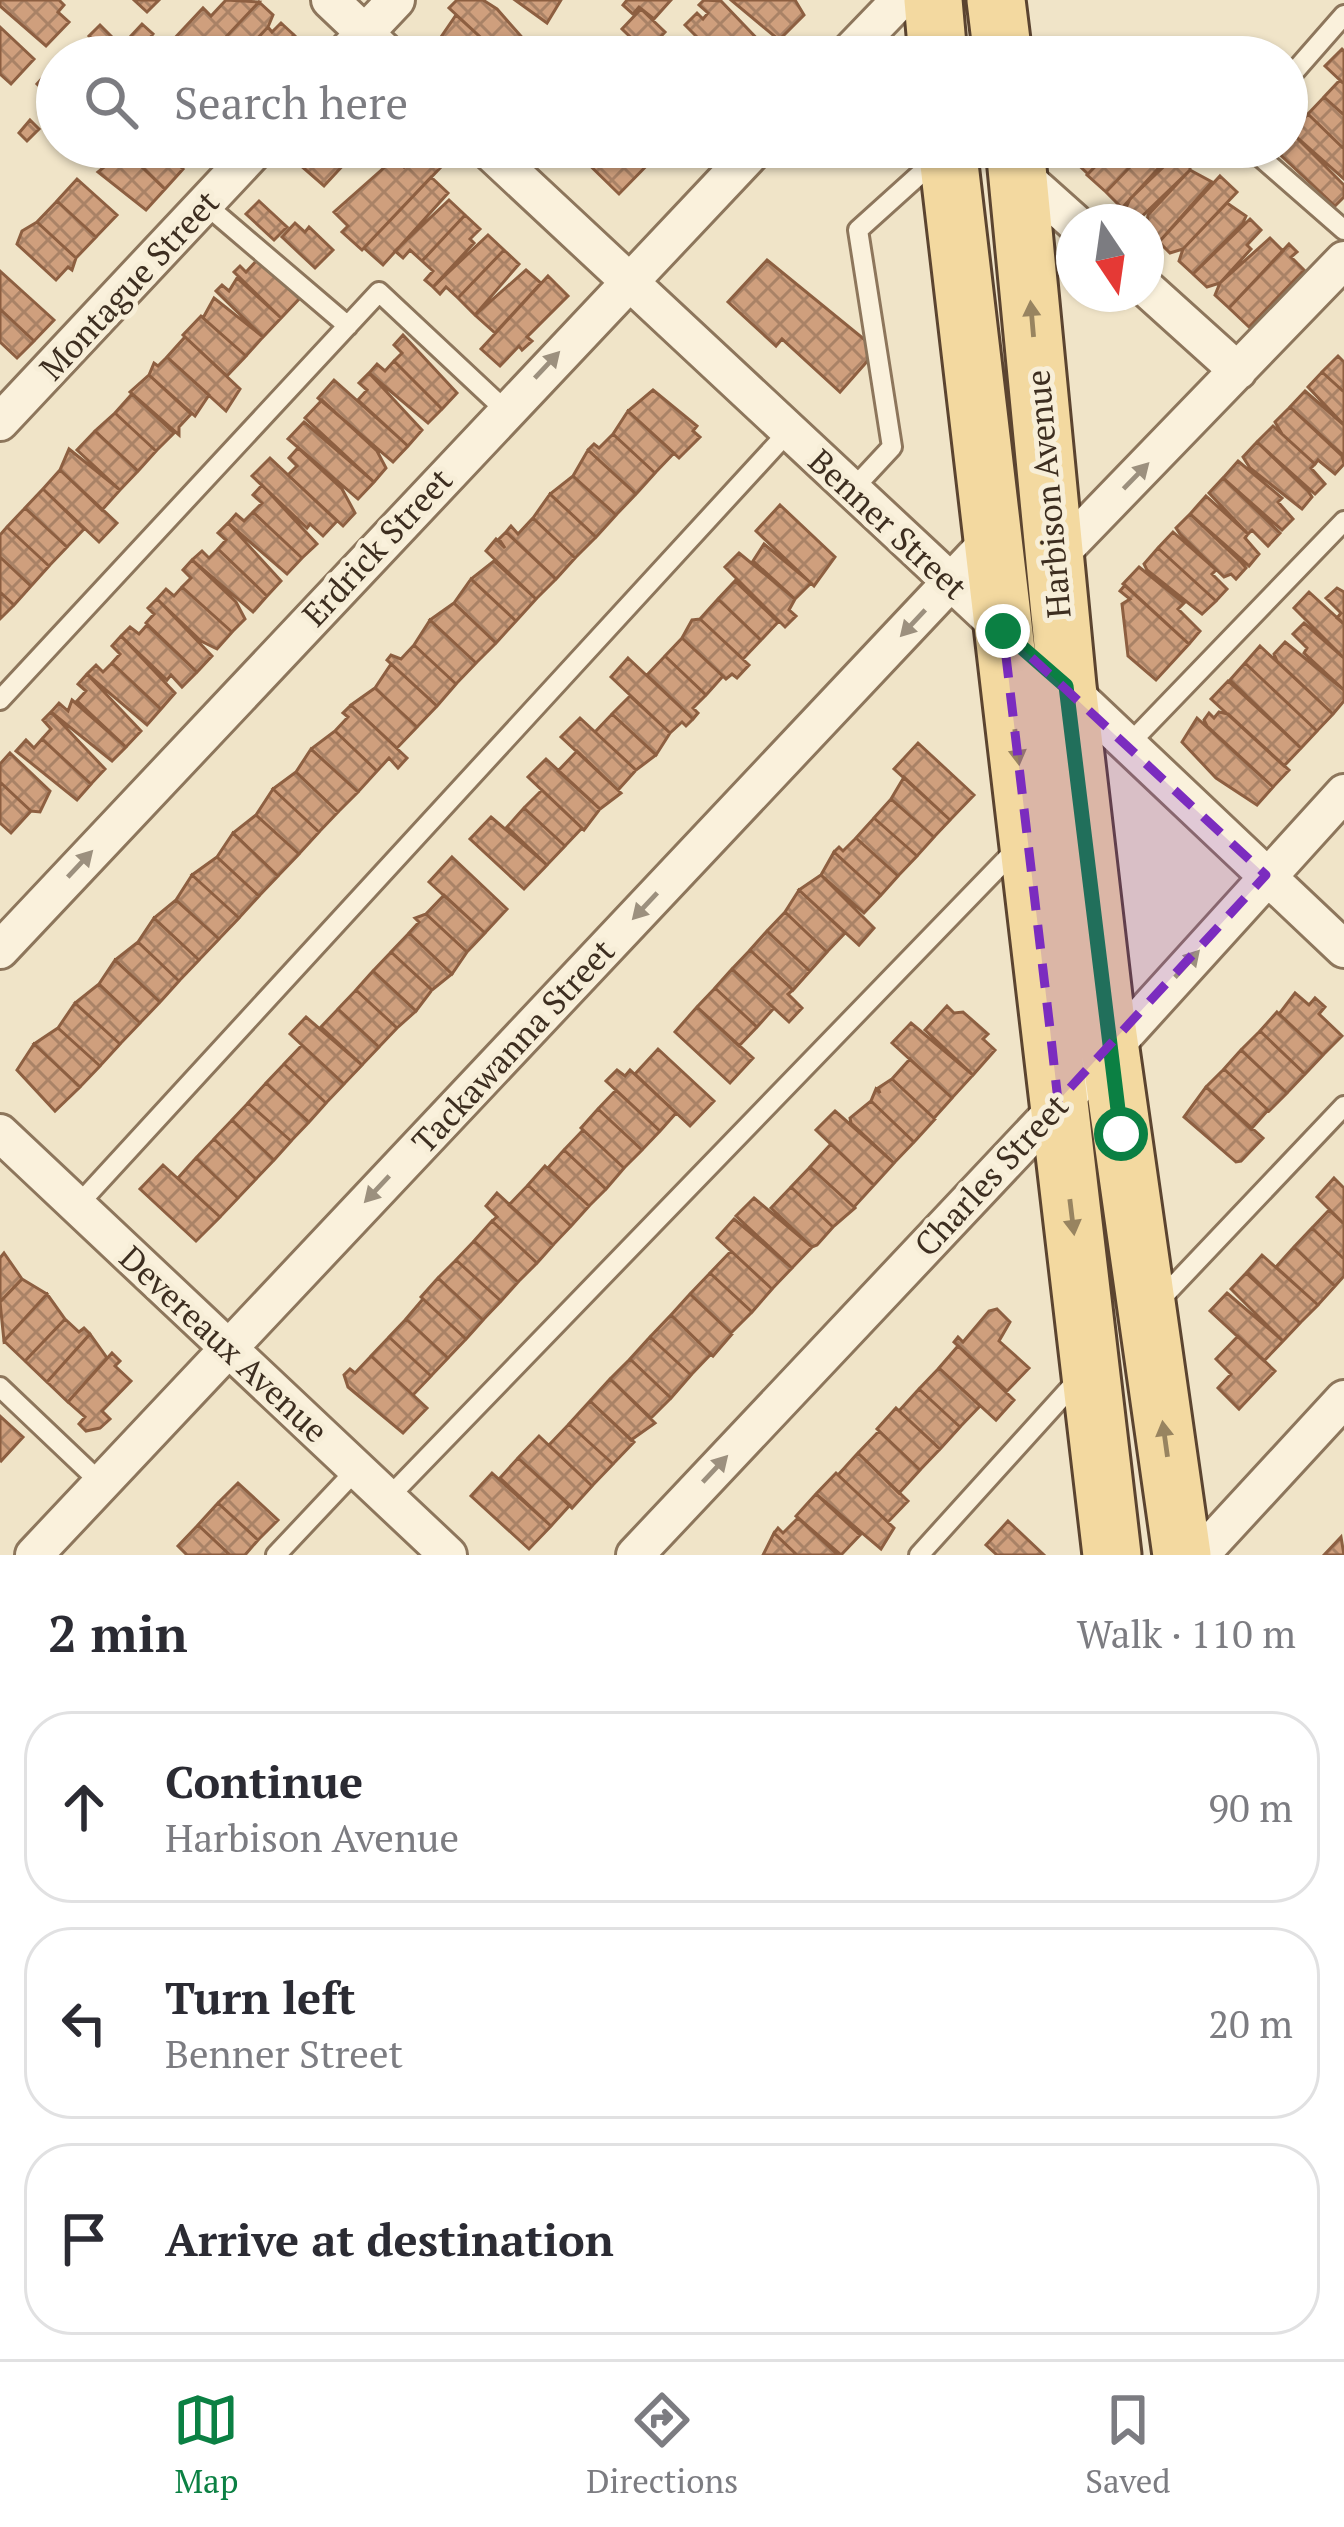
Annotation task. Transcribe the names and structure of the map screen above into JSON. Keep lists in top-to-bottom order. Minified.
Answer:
{"streets":{"main road":["Harbison Avenue"],"street":["Montague Street","Benner Street","Erdrick Street","Tackawanna Street","Charles Street","Devereaux Avenue"]},"crossings":[["Harbison Avenue","Benner Street"],["Harbison Avenue","Tackawanna Street"],["Harbison Avenue","Charles Street"],["Benner Street","Erdrick Street"],["Benner Street","Tackawanna Street"],["Benner Street","Charles Street"],["Tackawanna Street","Devereaux Avenue"]],"one_way":["Erdrick Street","Tackawanna Street","Charles Street"],"north":"bottom","page":{"search":"Search here","heading":["2 min","Walk · 110 m"],"list":[["Continue","Harbison Avenue","90 m"],["Turn left","Benner Street","20 m"],"Arrive at destination"],"nav":["Map","Directions","Saved"]}}
